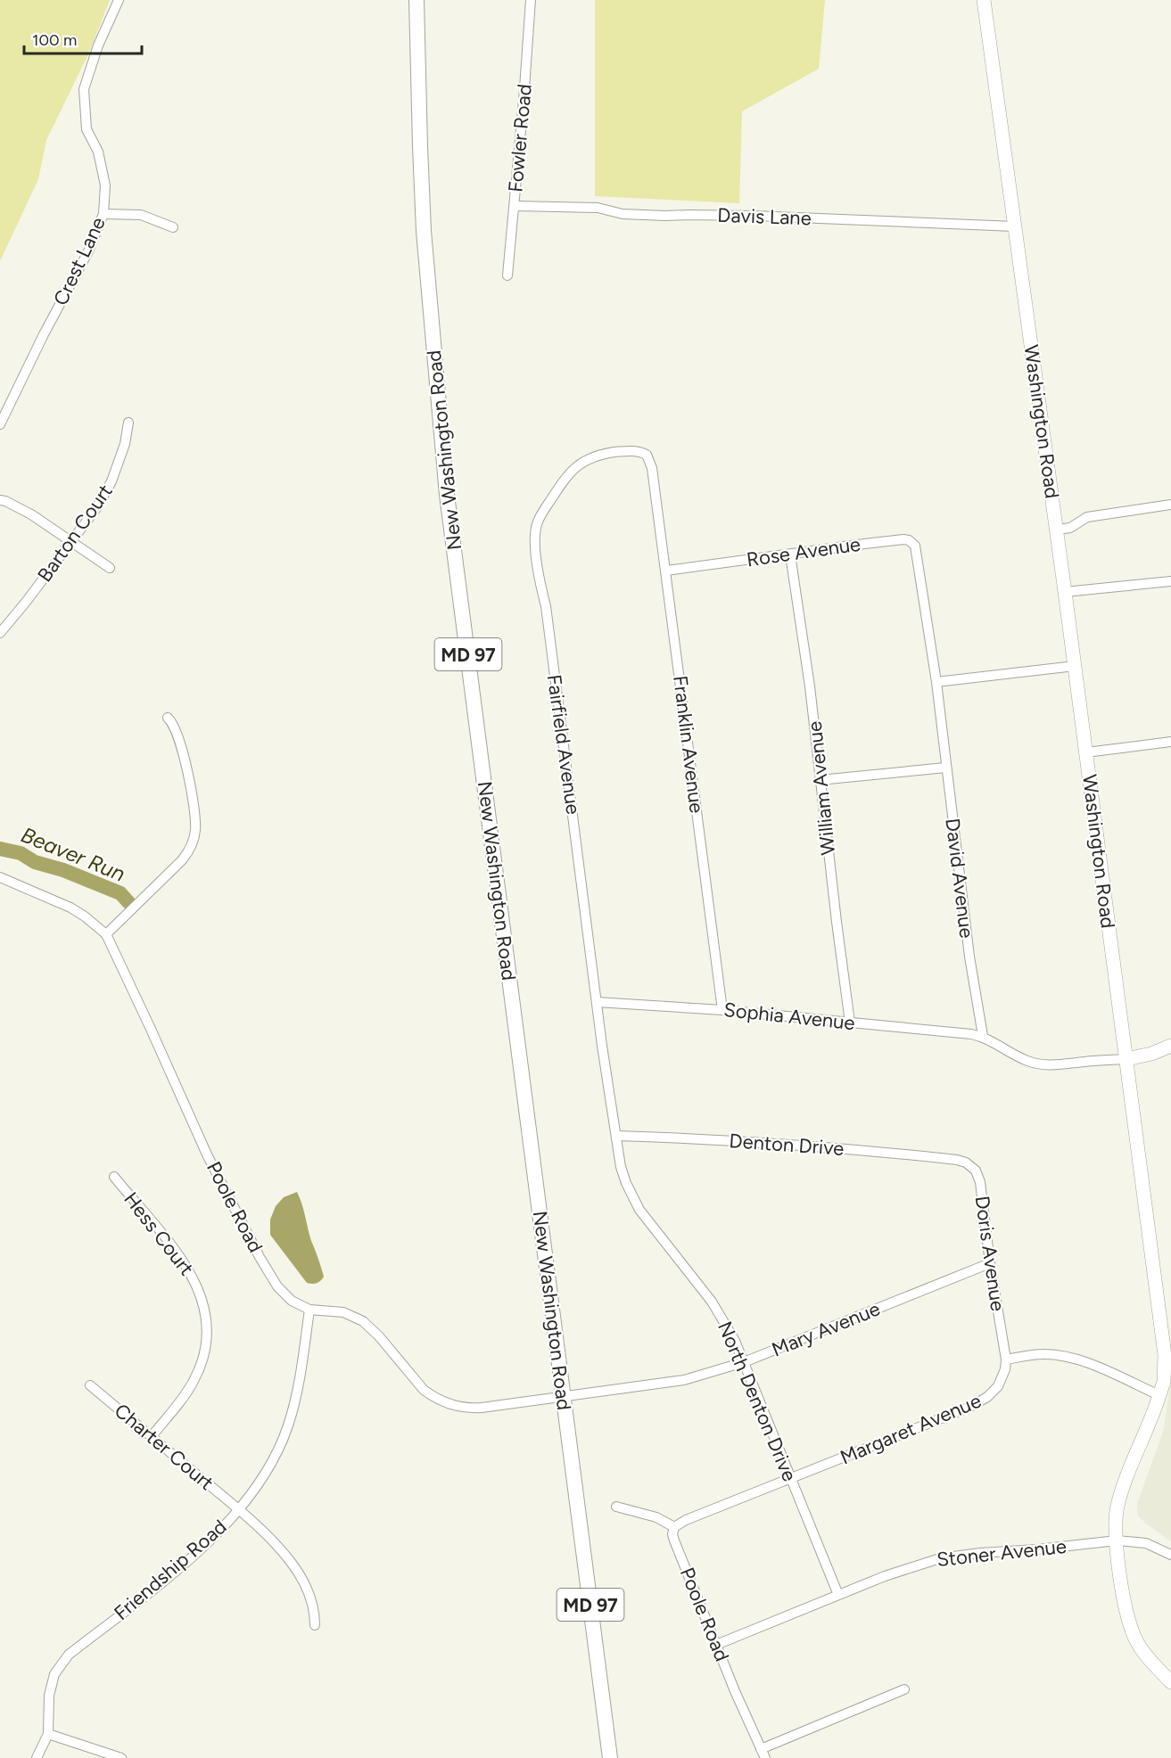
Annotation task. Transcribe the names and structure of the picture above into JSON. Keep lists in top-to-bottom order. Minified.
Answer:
{"streets":{"main road":["Washington Road","New Washington Road","MD 97"],"street":["Fowler Road","Davis Lane","Crest Lane","Barton Court","Rose Avenue","Fairfield Avenue","Franklin Avenue","William Avenue","David Avenue","Sophia Avenue","Denton Drive","Poole Road","Hess Court","Doris Avenue","Mary Avenue","North Denton Drive","Margaret Avenue","Charter Court","Stoner Avenue","Friendship Road"]},"crossings":[["Fowler Road","Davis Lane"],["Davis Lane","Washington Road"],["Washington Road","Stoner Avenue"],["New Washington Road","Poole Road"],["New Washington Road","Mary Avenue"],["Rose Avenue","Franklin Avenue"],["Rose Avenue","William Avenue"],["Rose Avenue","David Avenue"],["Fairfield Avenue","Franklin Avenue"],["Fairfield Avenue","Sophia Avenue"],["Fairfield Avenue","Denton Drive"],["Fairfield Avenue","North Denton Drive"],["Franklin Avenue","Sophia Avenue"],["William Avenue","Sophia Avenue"],["David Avenue","Sophia Avenue"],["Denton Drive","Doris Avenue"],["Denton Drive","North Denton Drive"],["Poole Road","Mary Avenue"],["Poole Road","Margaret Avenue"],["Poole Road","Stoner Avenue"],["Poole Road","Friendship Road"],["Hess Court","Charter Court"],["Doris Avenue","Mary Avenue"],["Doris Avenue","Margaret Avenue"],["Mary Avenue","North Denton Drive"],["North Denton Drive","Margaret Avenue"],["North Denton Drive","Stoner Avenue"],["Charter Court","Friendship Road"]],"water":["Beaver Run"],"scale_bar":"100 m"}
